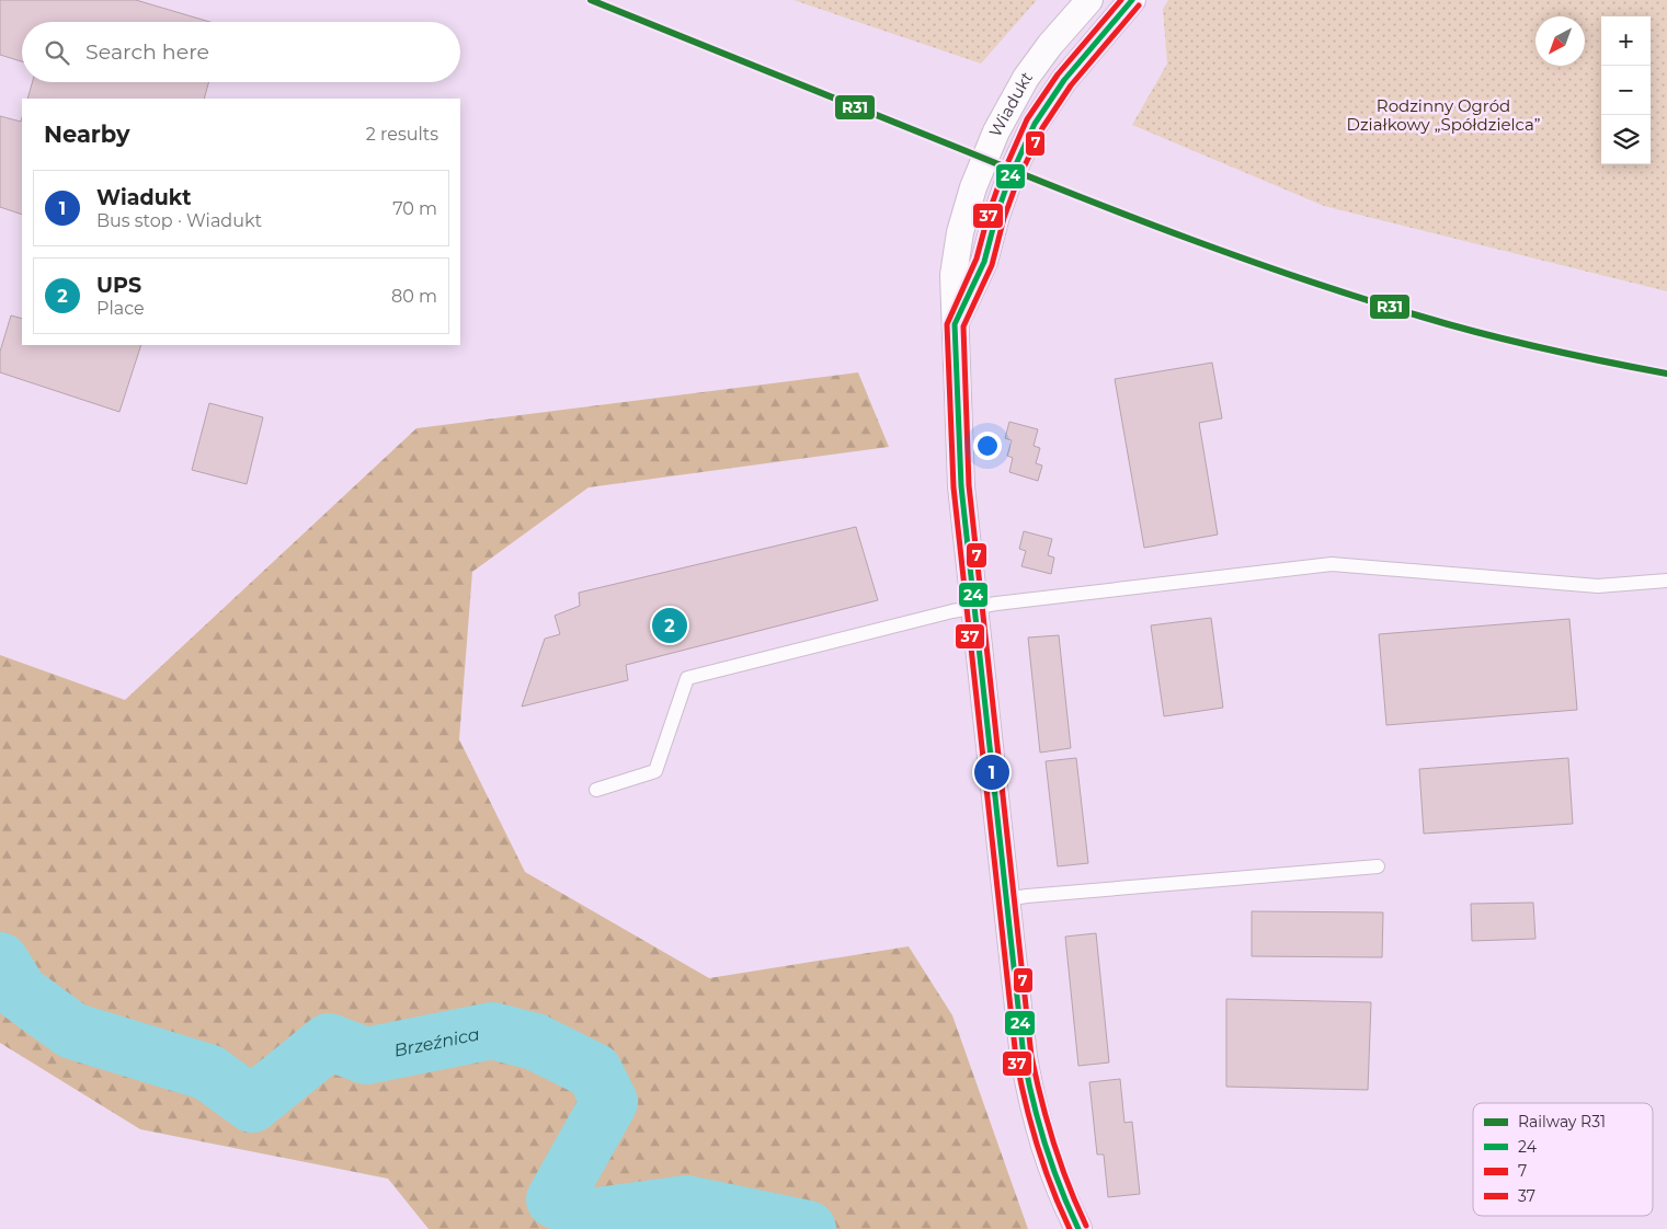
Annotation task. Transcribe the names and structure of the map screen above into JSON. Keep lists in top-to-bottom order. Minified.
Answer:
{"streets":{"street":["Wiadukt"]},"water":["Brzeźnica"],"parks":["Rodzinny Ogród Działkowy „Spółdzielca”"],"lines":["rail line R31","transit line 24","transit line 37","transit line 7"],"legend":["Railway R31","24","7","37"],"north":"bottom left","page":{"map_buttons":["+","−"],"search":"Search here","heading":["Nearby","2 results"],"list":[{"mark":"1","name":"Wiadukt","note":"Bus stop · Wiadukt","value":"70 m"},{"mark":"2","name":"UPS","note":"Place","value":"80 m"}],"pins":["2","1"]}}
